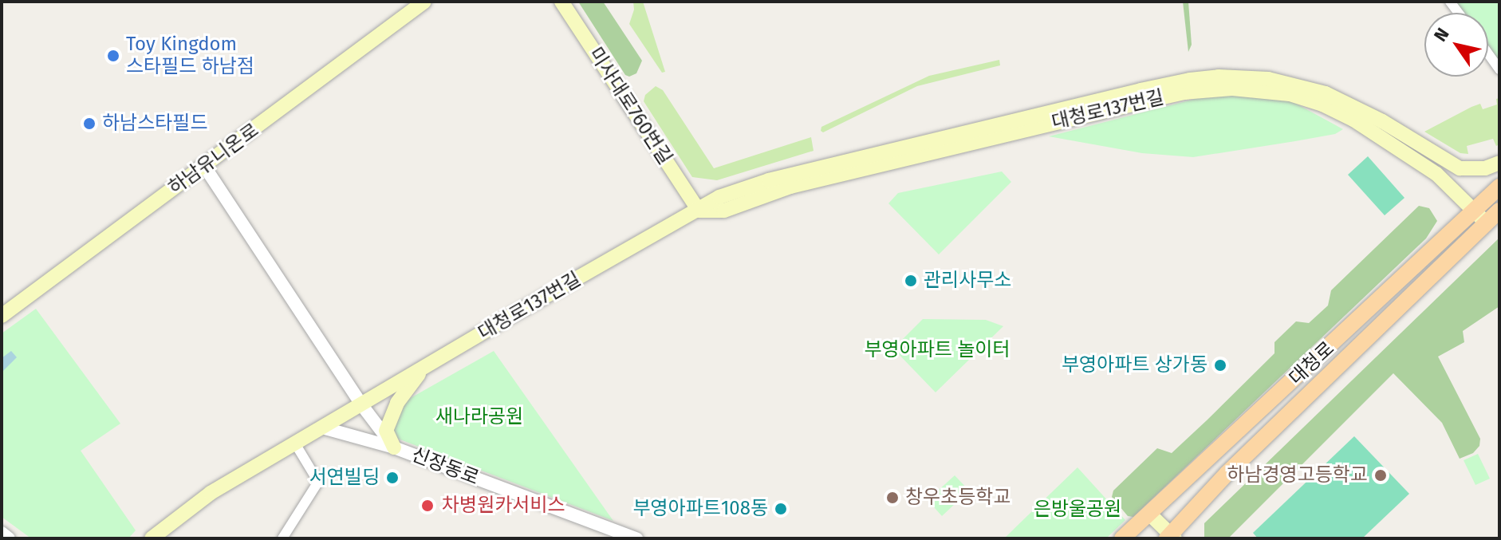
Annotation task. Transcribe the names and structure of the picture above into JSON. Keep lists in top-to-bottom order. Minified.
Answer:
{"streets":{"main road":["미사대로760번길","대청로137번길","하남유니온로","대청로"],"street":["신장동로"]},"crossings":[["미사대로760번길","대청로137번길"],["대청로137번길","대청로"],["대청로137번길","신장동로"],["하남유니온로","신장동로"]],"parks":["부영아파트 놀이터","새나라공원","은방울공원"],"places":["Toy Kingdom 스타필드 하남점","하남스타필드","관리사무소","부영아파트 상가동","하남경영고등학교","서연빌딩","창우초등학교","차병원카서비스","부영아파트108동"],"north":"top left"}
